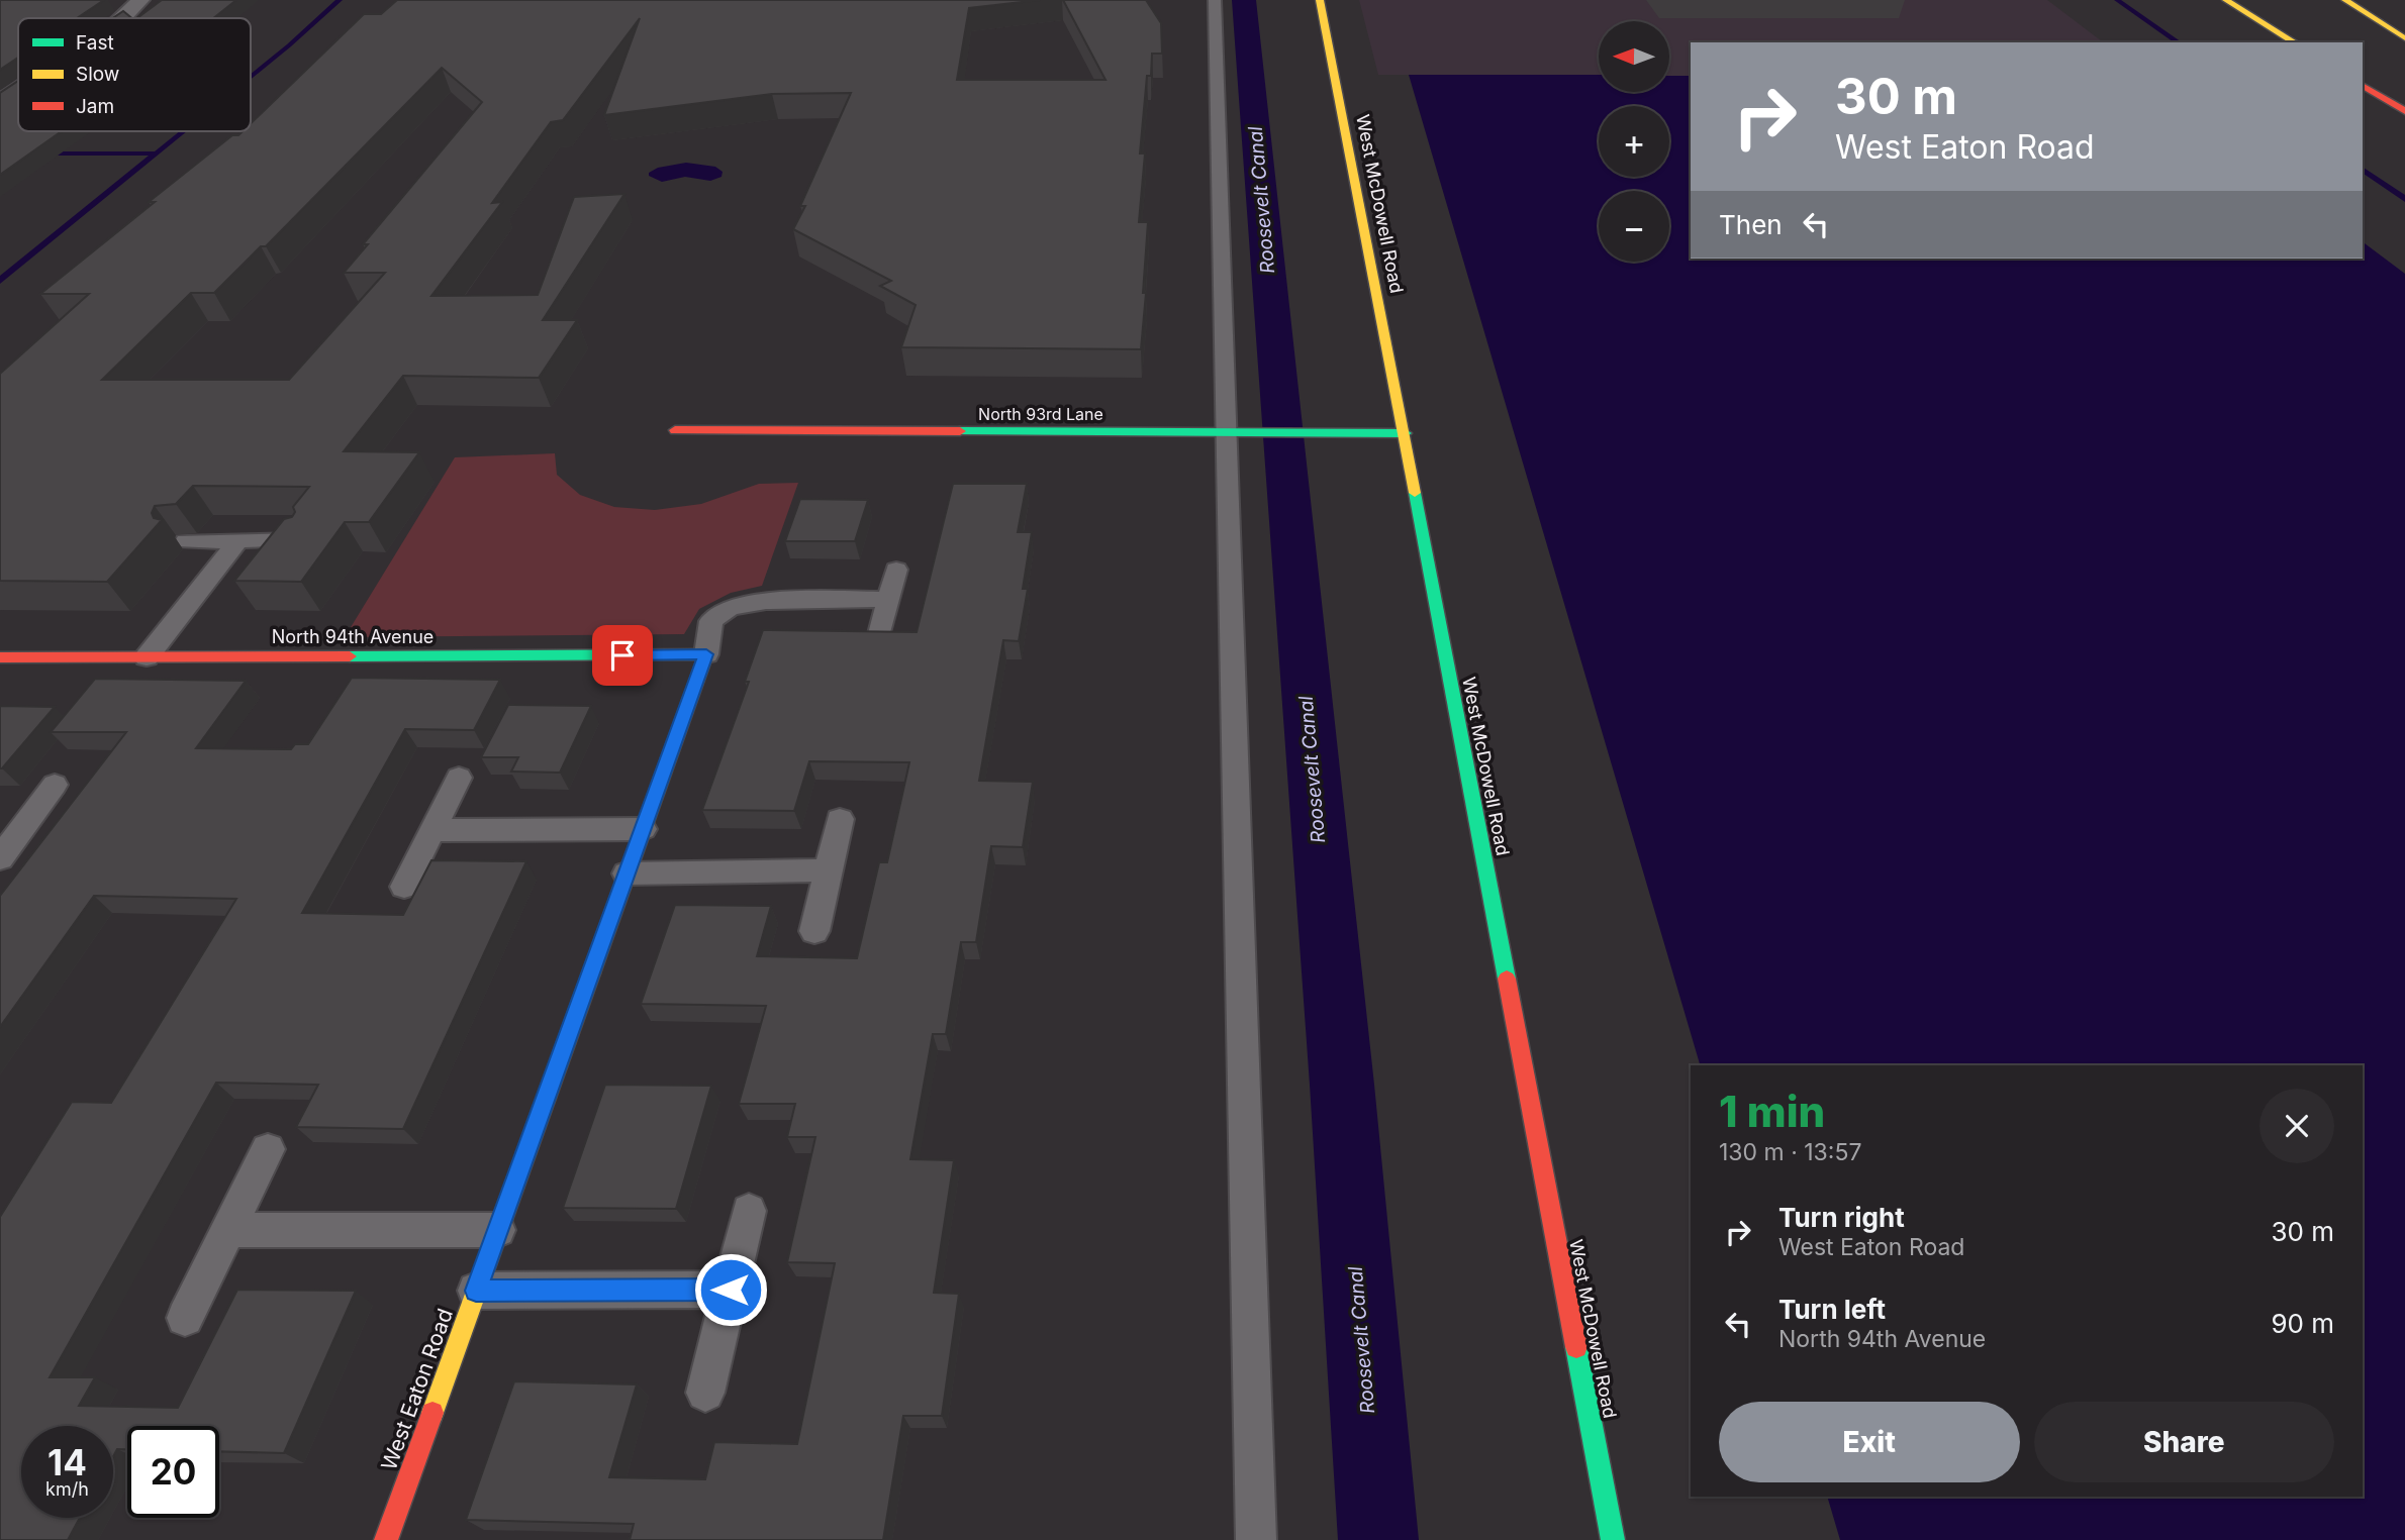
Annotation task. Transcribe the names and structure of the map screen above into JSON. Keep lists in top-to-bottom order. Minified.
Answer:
{"streets":{"main road":["West McDowell Road","North 93rd Lane","North 94th Avenue","West Eaton Road"]},"crossings":[["West McDowell Road","North 93rd Lane"],["North 94th Avenue","West Eaton Road"]],"water":["Roosevelt Canal"],"legend":["Fast","Slow","Jam"],"north":"left","page":{"map_buttons":["+","−"],"turn":["30 m","West Eaton Road"],"then":"Then","heading":["1 min","130 m · 13:57"],"list":[{"name":"Turn right","note":"West Eaton Road","value":"30 m"},{"name":"Turn left","note":"North 94th Avenue","value":"90 m"}],"buttons":["Exit","Share"],"speed":"14 km/h","limit":"20"}}
